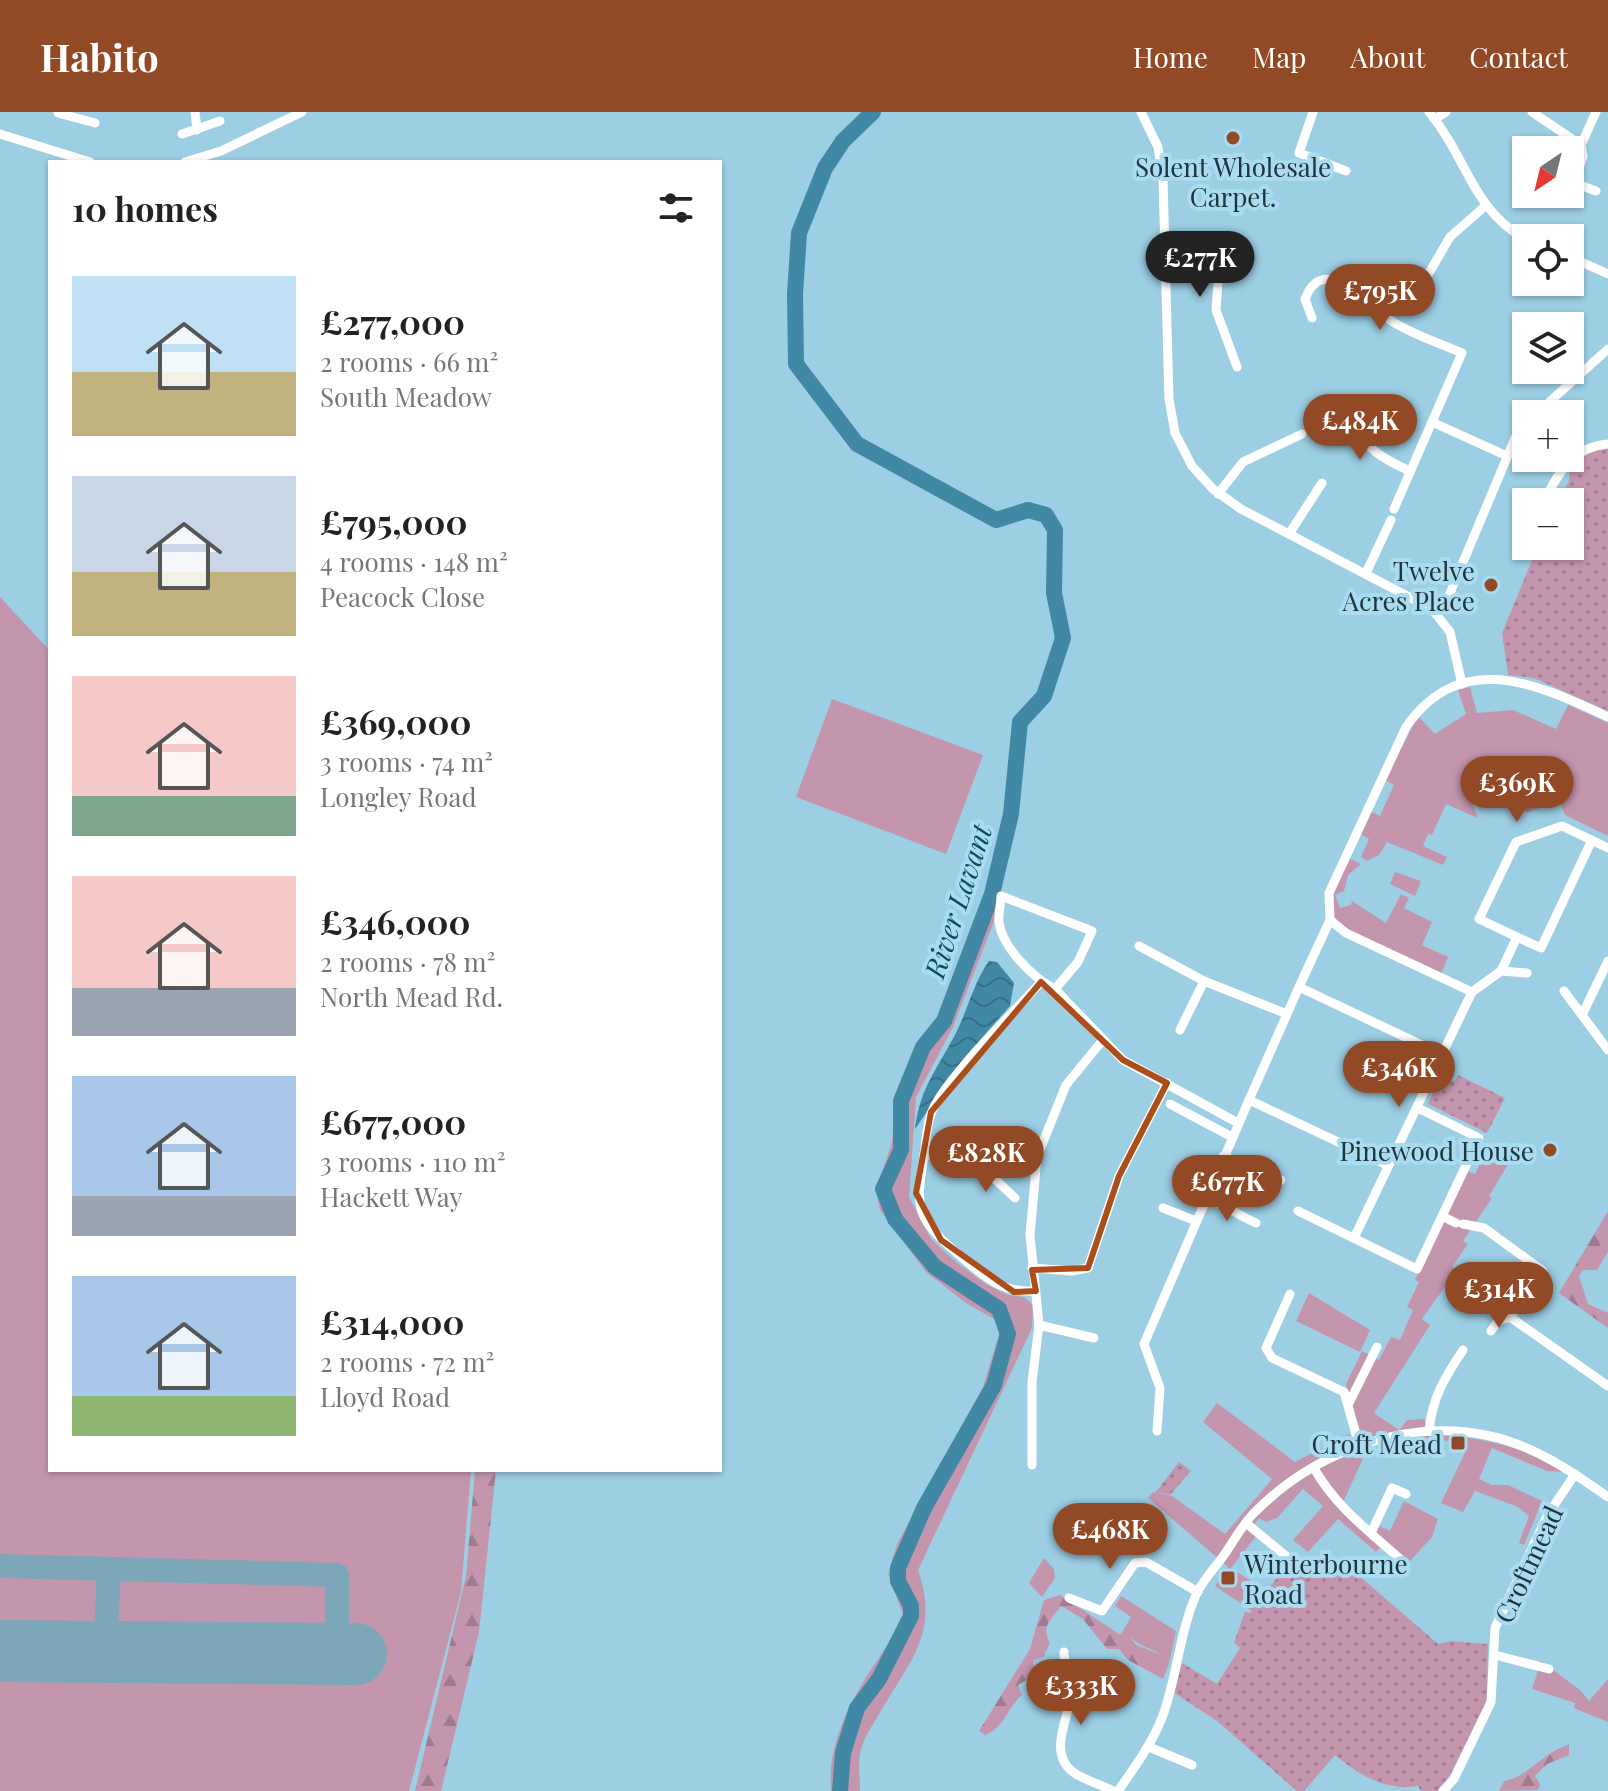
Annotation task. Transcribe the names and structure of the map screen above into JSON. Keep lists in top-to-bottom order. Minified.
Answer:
{"streets":{"street":["Croftmead"]},"water":["River Lavant"],"places":{"other":["Solent Wholesale Carpet.","Twelve Acres Place","Pinewood House"],"transit":["Croft Mead","Winterbourne Road"]},"north":"bottom left","page":{"header":"Habito","nav":["Home","Map","About","Contact"],"map_buttons":["+","−"],"heading":"10 homes","price":["£277K","£795K","£484K","£369K","£346K","£828K","£677K","£314K","£468K","£333K"],"list":[{"name":"£277,000","note":"2 rooms · 66 m² · South Meadow"},{"name":"£795,000","note":"4 rooms · 148 m² · Peacock Close"},{"name":"£369,000","note":"3 rooms · 74 m² · Longley Road"},{"name":"£346,000","note":"2 rooms · 78 m² · North Mead Rd."},{"name":"£677,000","note":"3 rooms · 110 m² · Hackett Way"},{"name":"£314,000","note":"2 rooms · 72 m² · Lloyd Road"}]}}
